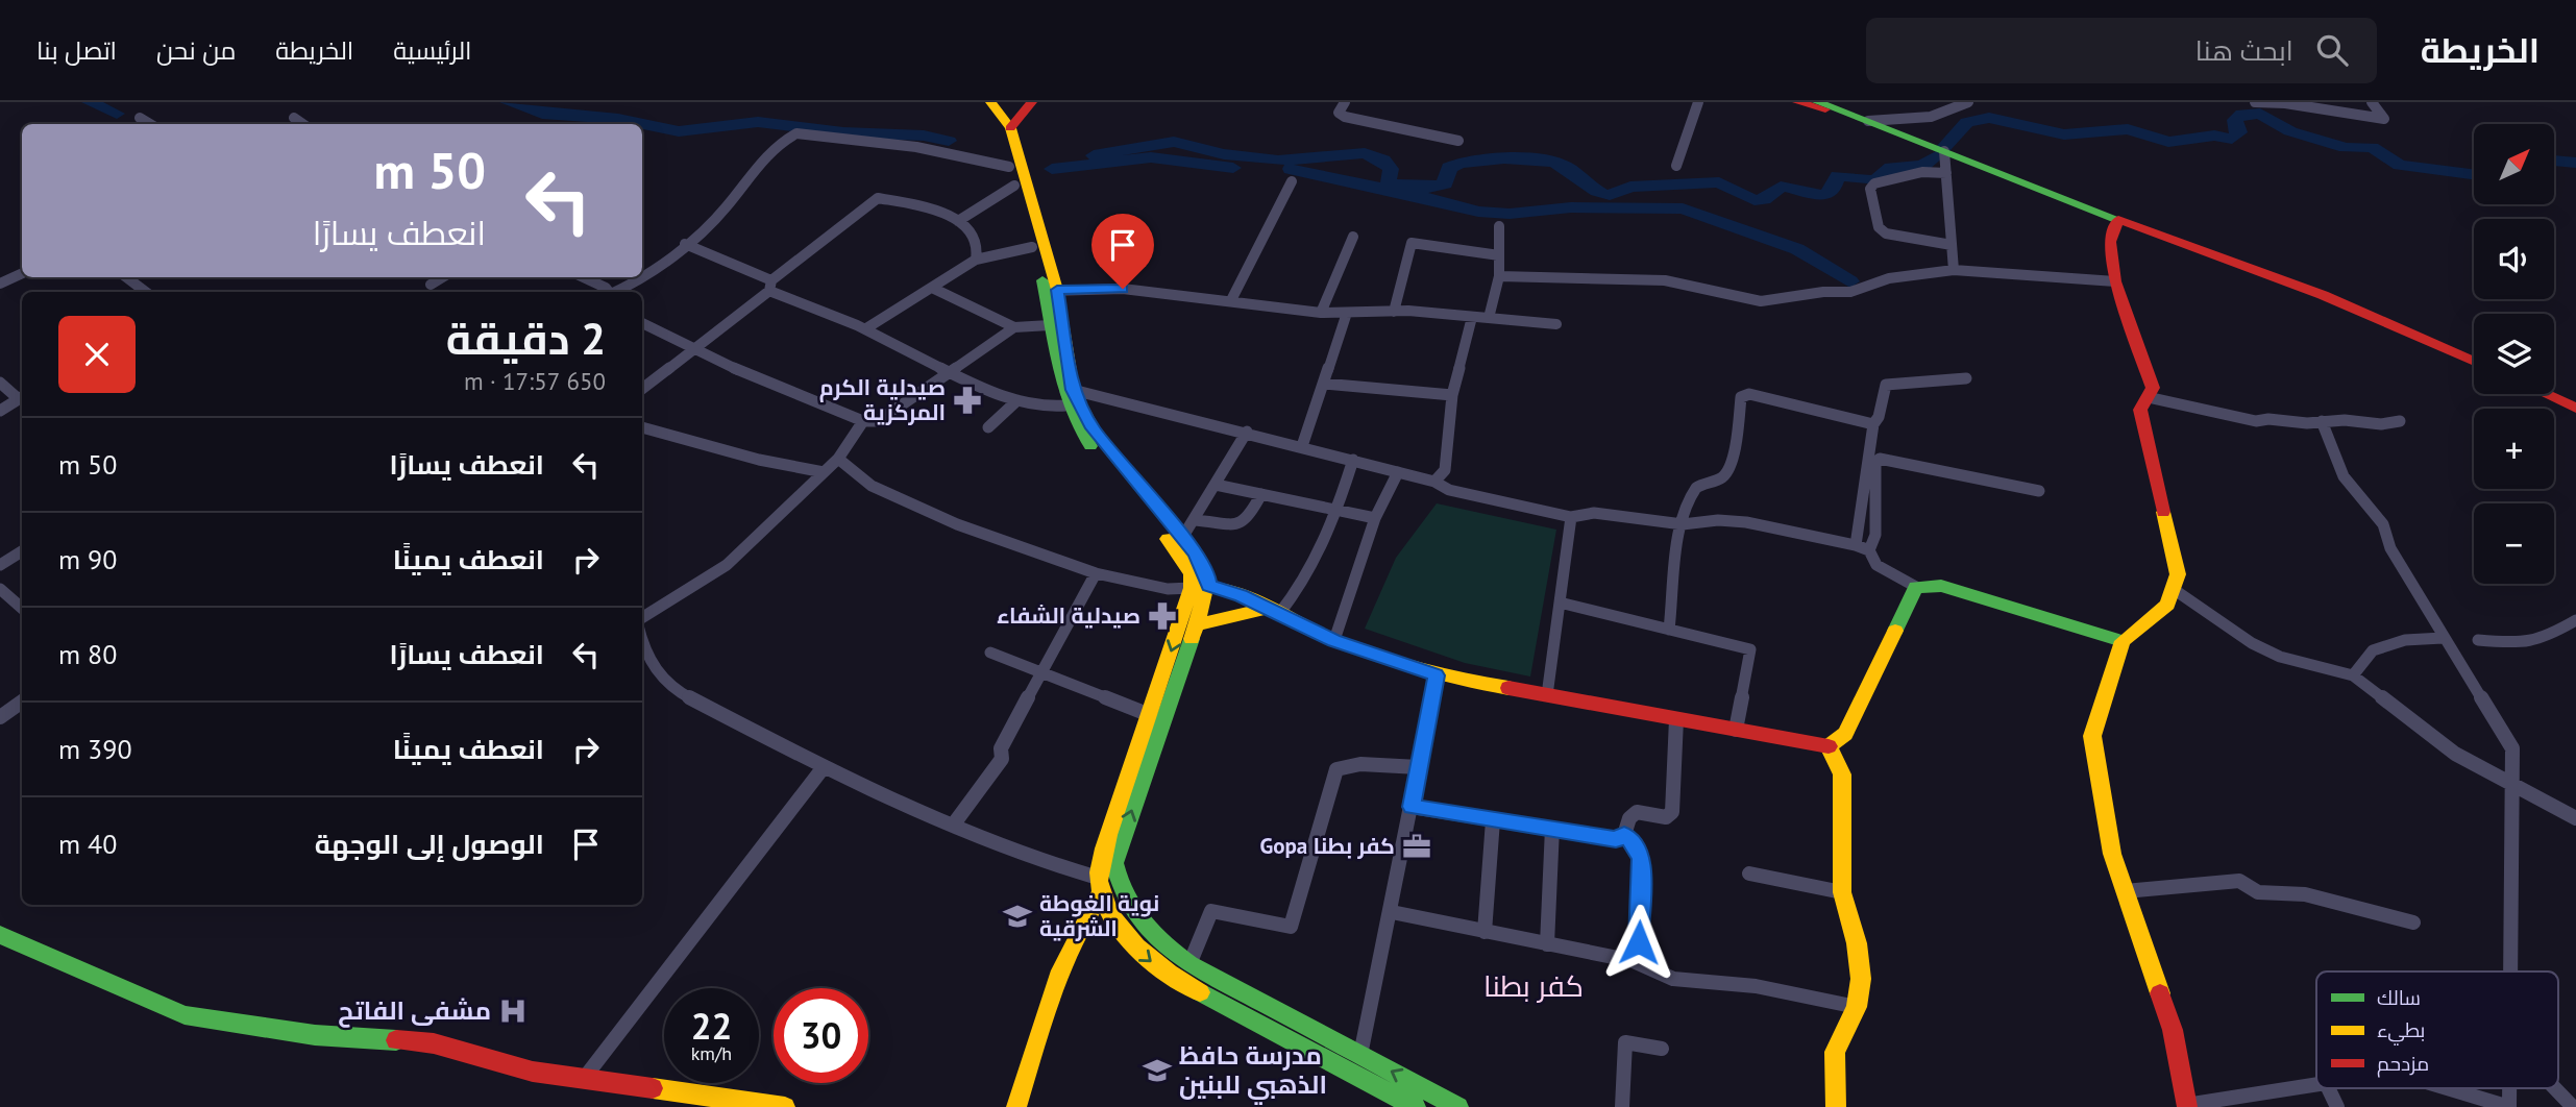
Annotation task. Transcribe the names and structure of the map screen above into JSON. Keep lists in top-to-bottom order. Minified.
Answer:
{"districts":["كفر بطنا"],"places":{"pharmacy":["صيدلية الكرم المركزية","صيدلية الشفاء"],"office":["Gopa كفر بطنا"],"school or university":["نوية الغوطة الشرقية","مدرسة حافظ الذهبي للبنين"],"hospital":["مشفى الفاتح"]},"legend":["سالك","بطيء","مزدحم"],"north":"top right","page":{"header":"الخريطة","search":"ابحث هنا","nav":["الرئيسية","الخريطة","من نحن","اتصل بنا"],"map_buttons":["+","−"],"turn":["50 m","انعطف يسارًا"],"heading":["2 دقيقة","650 m · 17:57"],"list":[{"name":"انعطف يسارًا","value":"50 m"},{"name":"انعطف يمينًا","value":"90 m"},{"name":"انعطف يسارًا","value":"80 m"},{"name":"انعطف يمينًا","value":"390 m"},{"name":"الوصول إلى الوجهة","value":"40 m"}],"speed":"22 km/h","limit":"30"}}
